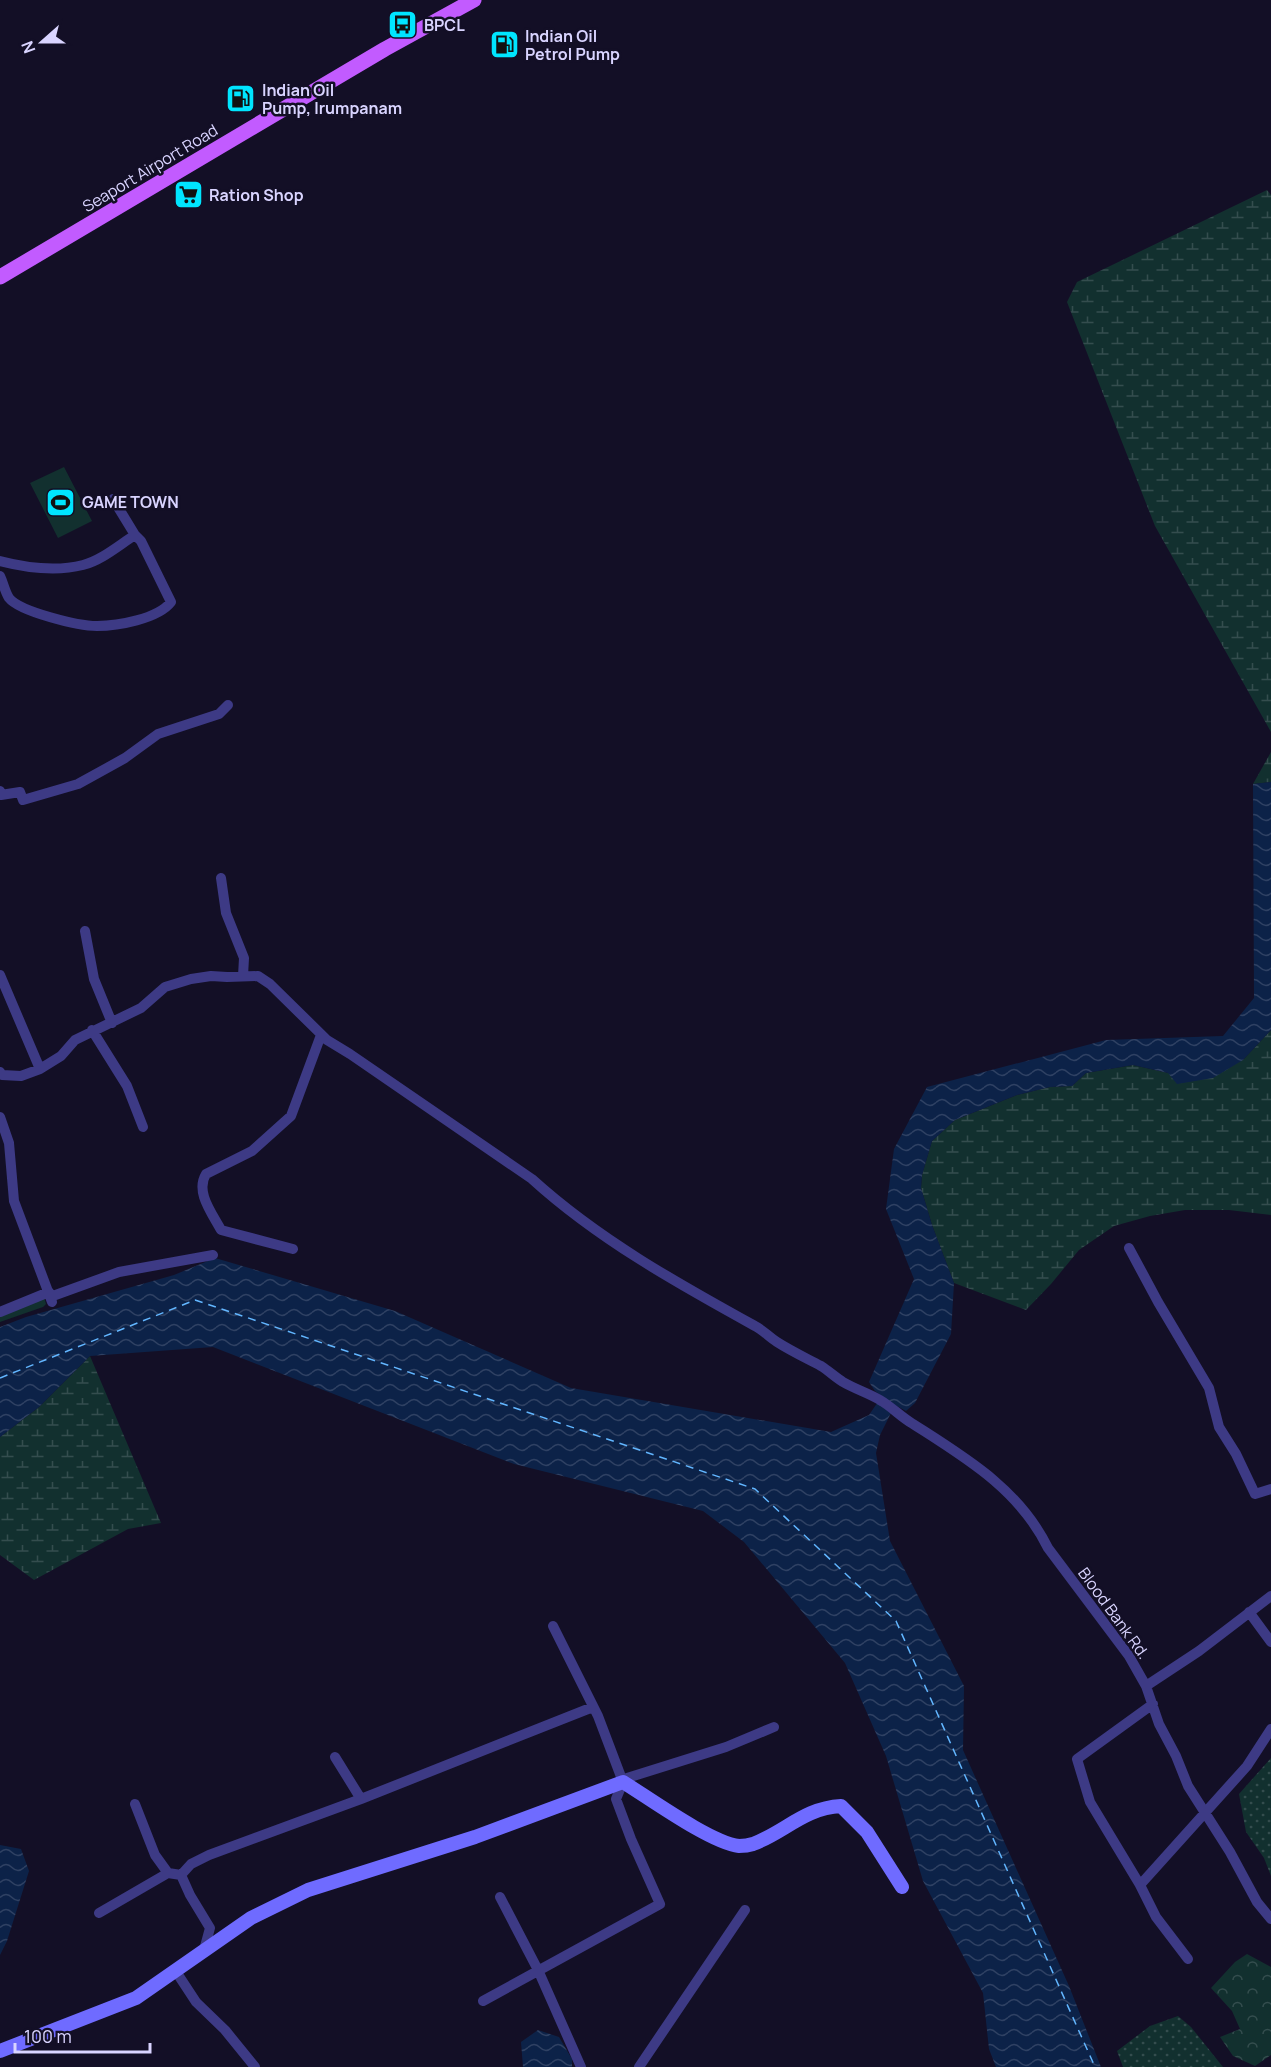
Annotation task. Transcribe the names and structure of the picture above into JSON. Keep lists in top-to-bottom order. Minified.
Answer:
{"streets":{"main road":["Seaport Airport Road"],"street":["Blood Bank Rd."]},"places":{"bus stop":["BPCL"],"fuel station":["Indian Oil Petrol Pump","Indian Oil Pump, Irumpanam"],"supermarket":["Ration Shop"],"sports":["GAME TOWN"]},"scale_bar":"100 m","north":"left"}
